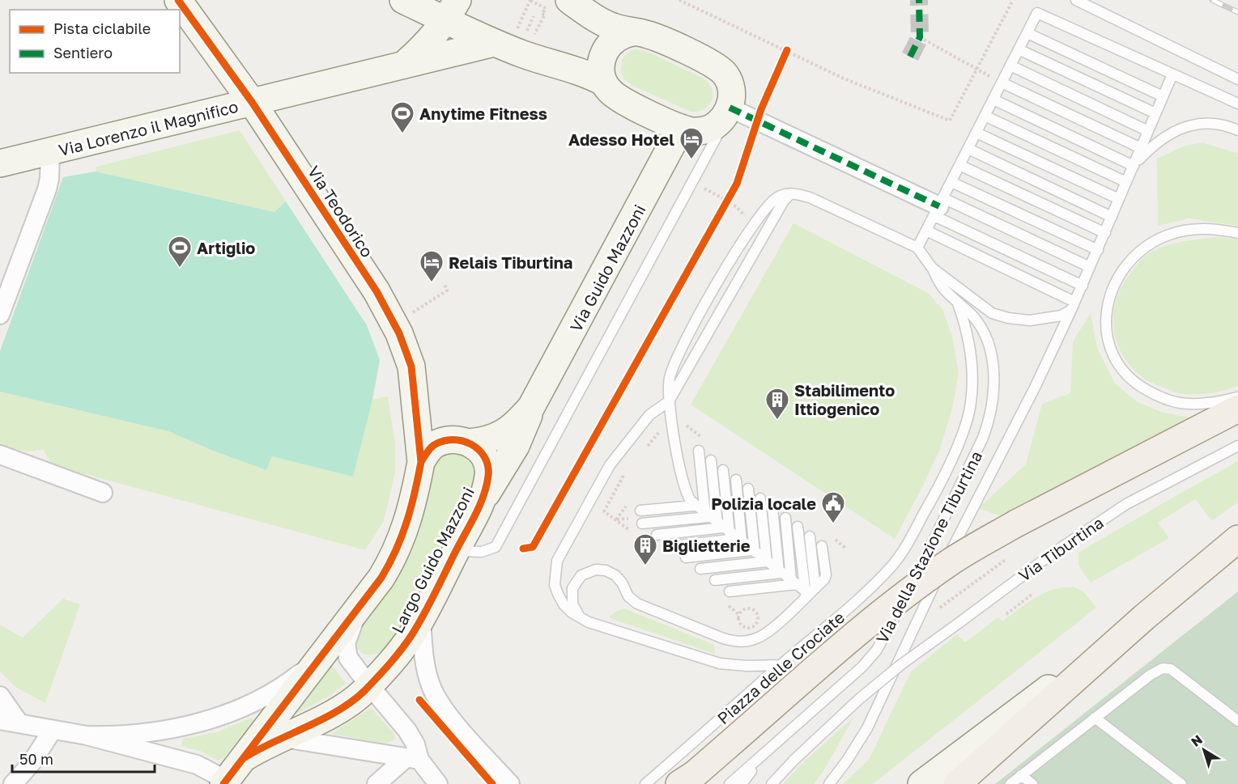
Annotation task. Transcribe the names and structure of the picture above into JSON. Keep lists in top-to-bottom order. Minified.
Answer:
{"streets":{"street":["Via Lorenzo il Magnifico","Via Teodorico","Via Guido Mazzoni","Largo Guido Mazzoni"],"lane":["Via della Stazione Tiburtina","Via Tiburtina","Piazza delle Crociate"]},"crossings":[["Via Lorenzo il Magnifico","Via Teodorico"],["Via Guido Mazzoni","Largo Guido Mazzoni"],["Via della Stazione Tiburtina","Piazza delle Crociate"]],"places":{"sports":["Anytime Fitness","Artiglio"],"hotel":["Adesso Hotel","Relais Tiburtina"],"building":["Stabilimento Ittiogenico","Biglietterie"],"public building":["Polizia locale"]},"legend":["Pista ciclabile","Sentiero"],"scale_bar":"50 m","north":"top left"}
